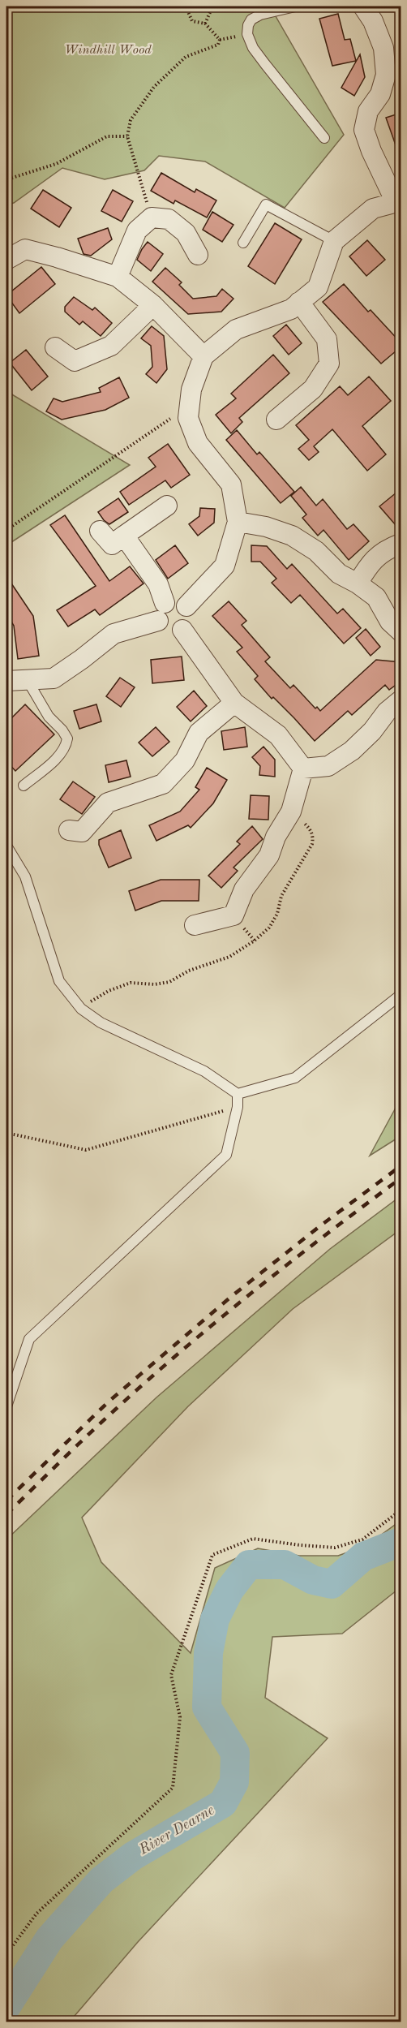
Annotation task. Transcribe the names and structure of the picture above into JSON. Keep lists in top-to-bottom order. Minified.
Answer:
{"water":["River Dearne"],"parks":["Windhill Wood"]}
